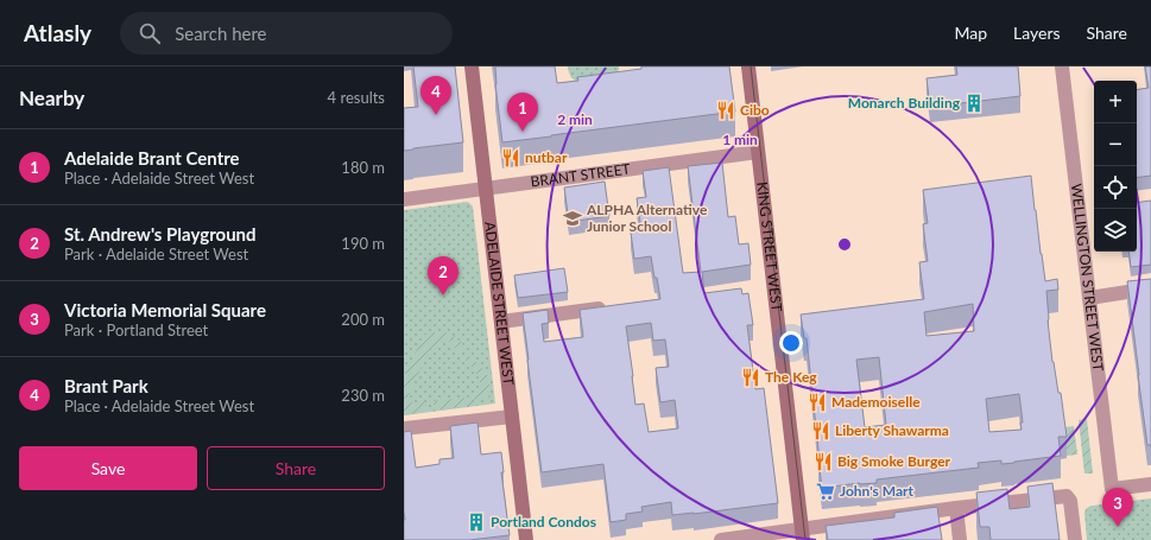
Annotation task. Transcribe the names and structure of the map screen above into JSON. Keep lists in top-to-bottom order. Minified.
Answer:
{"streets":{"main road":["KING STREET WEST","ADELAIDE STREET WEST"],"street":["BRANT STREET","WELLINGTON STREET WEST"]},"crossings":[["BRANT STREET","KING STREET WEST"],["BRANT STREET","ADELAIDE STREET WEST"]],"places":{"building":["Monarch Building","Portland Condos"],"restaurant":["Cibo","nutbar","The Keg","Mademoiselle","Liberty Shawarma","Big Smoke Burger"],"school or university":["ALPHA Alternative Junior School"],"supermarket":["John's Mart"]},"page":{"header":"Atlasly","search":"Search here","nav":["Map","Layers","Share"],"heading":["Nearby","4 results"],"pins":["4","1","2","3"],"map_buttons":["+","−"],"list":[{"mark":"1","name":"Adelaide Brant Centre","note":"Place · Adelaide Street West","value":"180 m"},{"mark":"2","name":"St. Andrew's Playground","note":"Park · Adelaide Street West","value":"190 m"},{"mark":"3","name":"Victoria Memorial Square","note":"Park · Portland Street","value":"200 m"},{"mark":"4","name":"Brant Park","note":"Place · Adelaide Street West","value":"230 m"}],"buttons":["Save","Share"]},"rings":["2 min","1 min"]}
